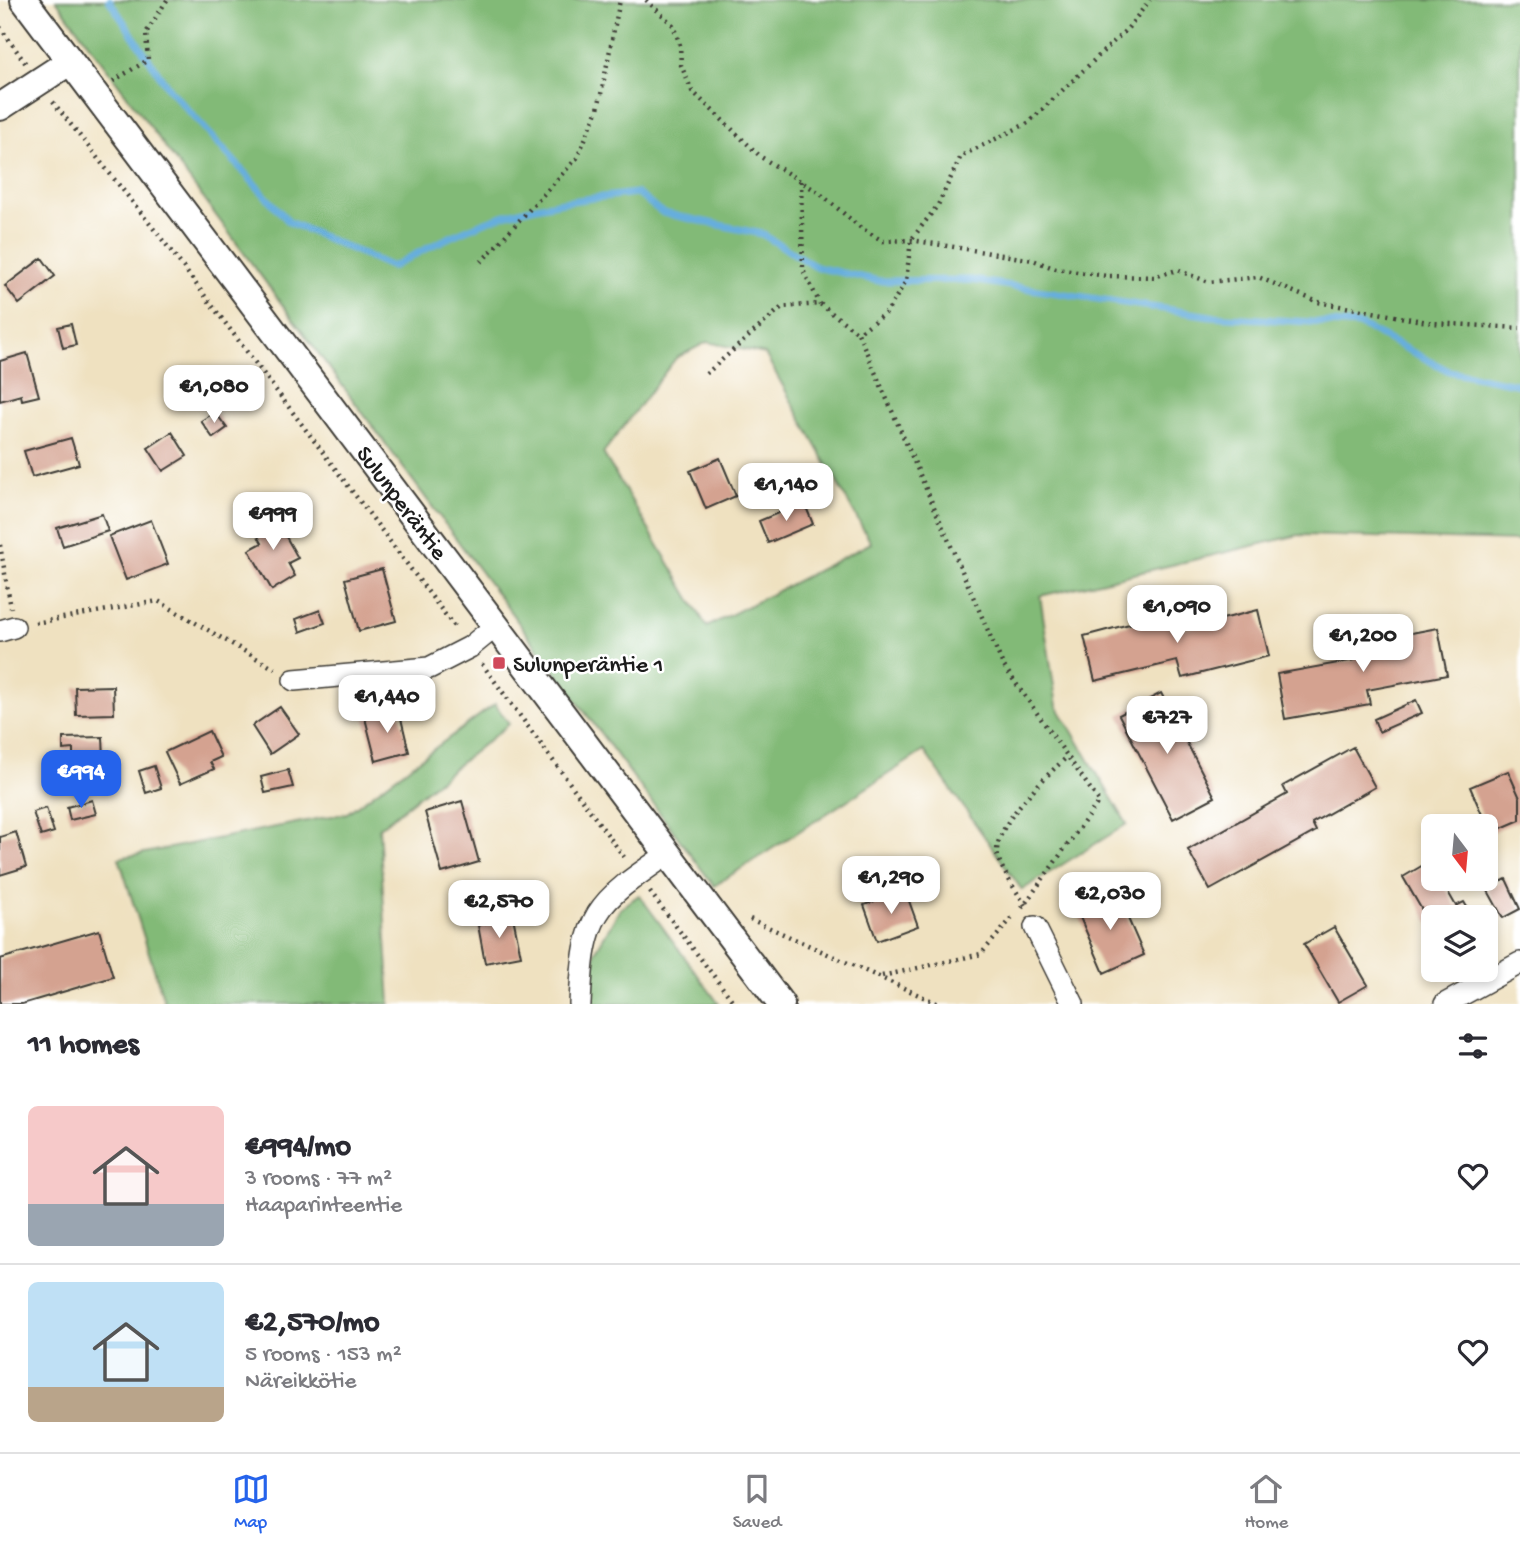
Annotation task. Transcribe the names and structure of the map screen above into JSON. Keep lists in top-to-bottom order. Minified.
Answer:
{"streets":{"street":["Sulunperäntie"]},"places":{"transit":["Sulunperäntie 1"]},"north":"bottom","page":{"price":["€1,080","€1,140","€999","€1,090","€1,200","€1,440","€727","€994","€1,290","€2,030","€2,570"],"heading":"11 homes","list":[{"name":"€994/mo","note":"3 rooms · 77 m² · Haaparinteentie"},{"name":"€2,570/mo","note":"5 rooms · 153 m² · Näreikkötie"}],"tabs":["Map","Saved","Home"]}}
